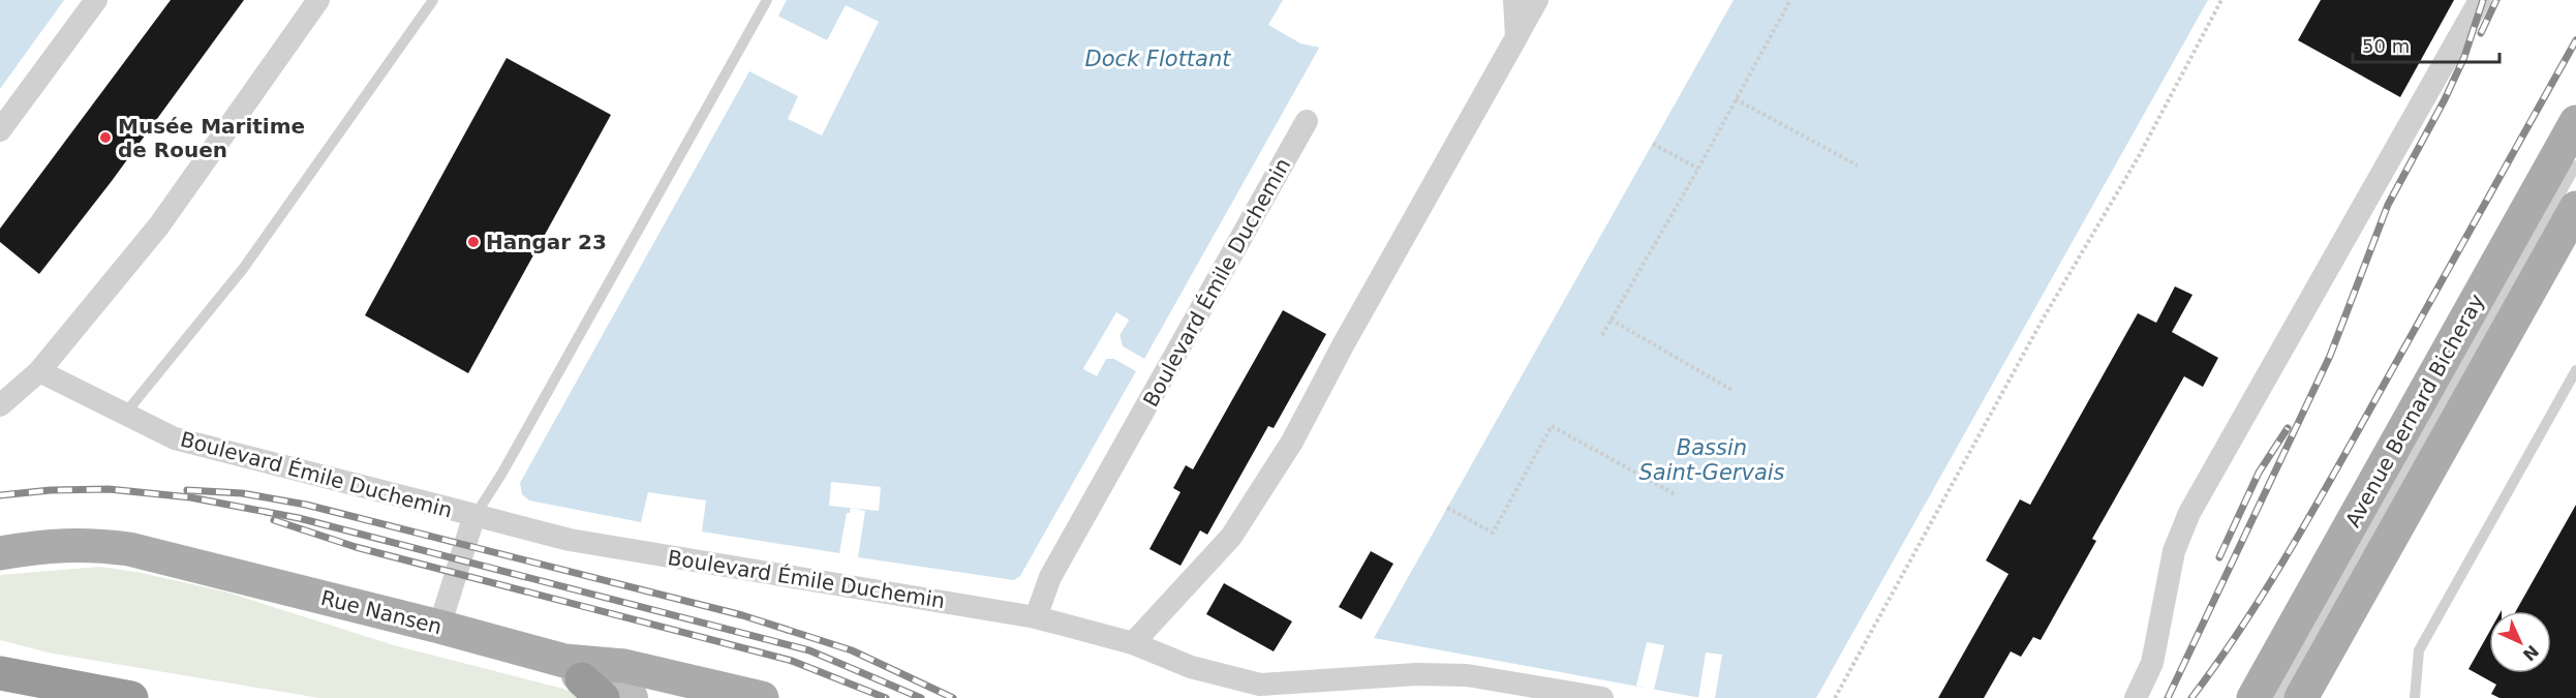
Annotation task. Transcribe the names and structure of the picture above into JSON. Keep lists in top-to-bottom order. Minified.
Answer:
{"streets":{"main road":["Avenue Bernard Bicheray","Rue Nansen"],"street":["Boulevard Émile Duchemin"]},"water":["Dock Flottant","Bassin Saint-Gervais"],"places":["Musée Maritime de Rouen","Hangar 23"],"scale_bar":"50 m","north":"bottom right"}
